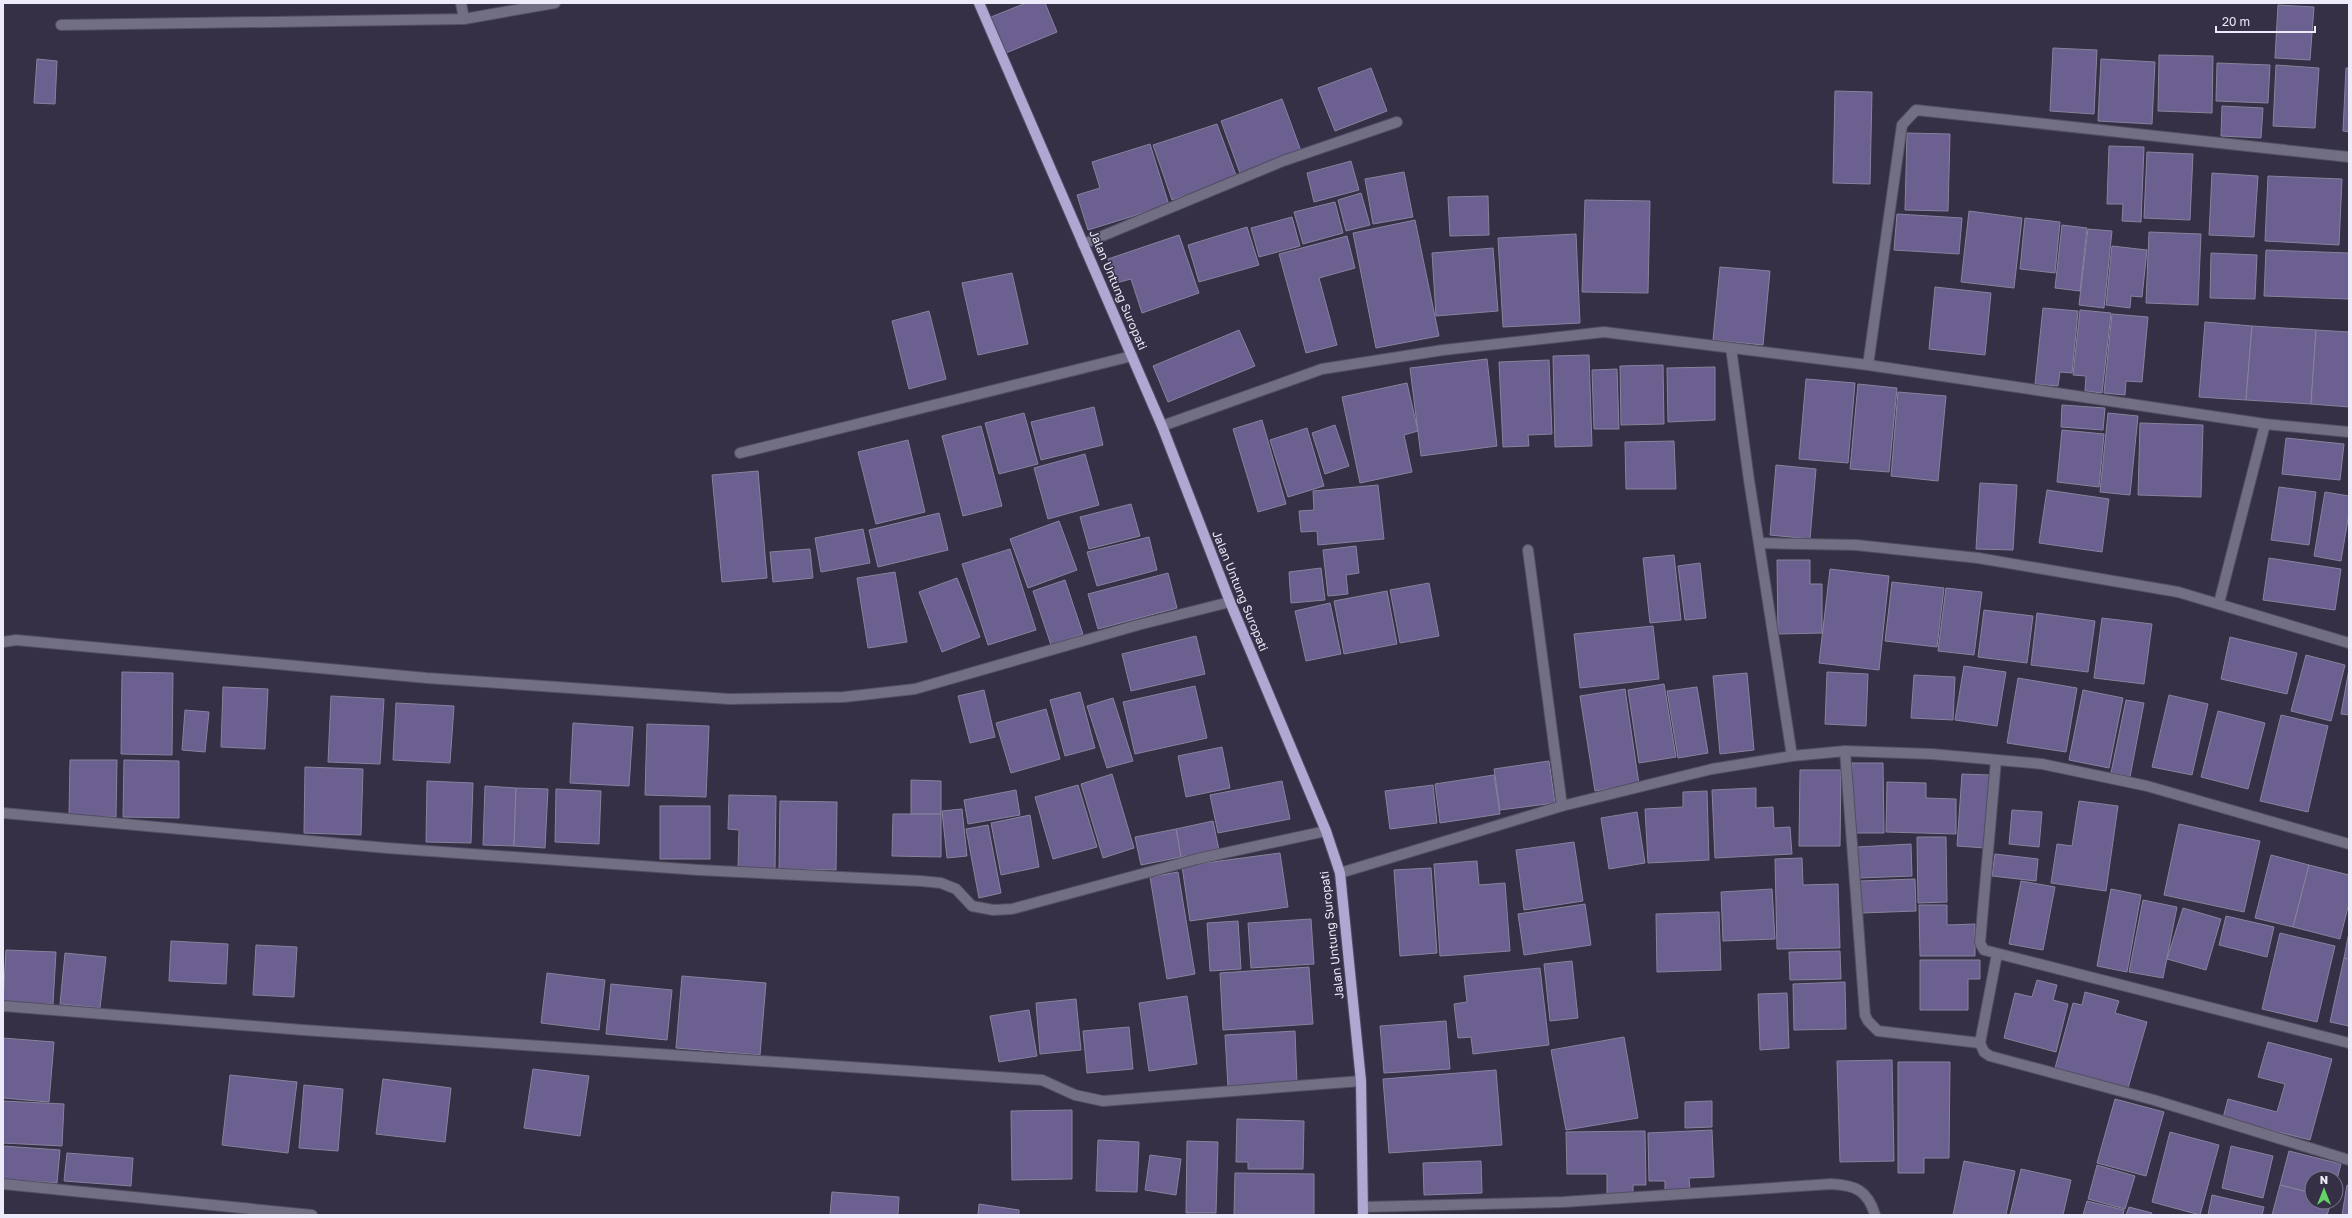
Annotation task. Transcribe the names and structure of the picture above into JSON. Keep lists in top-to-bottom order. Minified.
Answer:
{"streets":{"main road":["Jalan Untung Suropati"]},"scale_bar":"20 m","north":"top"}
